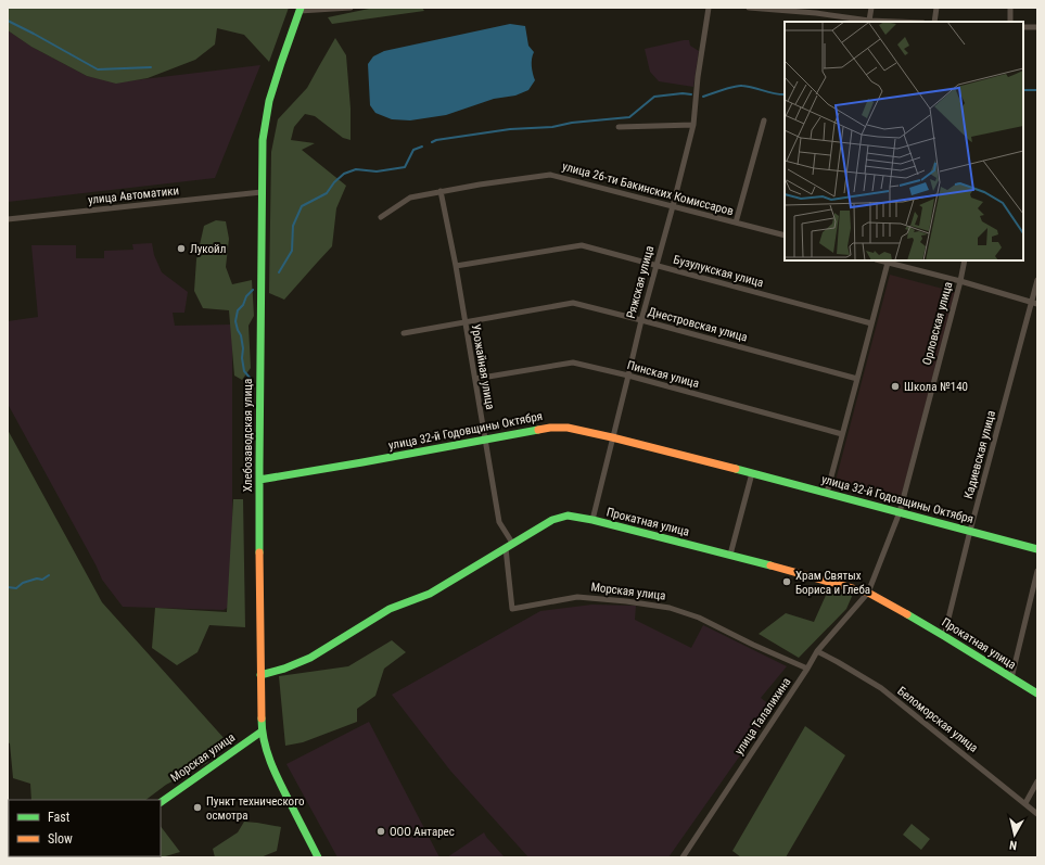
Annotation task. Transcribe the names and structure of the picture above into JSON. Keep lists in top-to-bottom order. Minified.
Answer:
{"streets":{"main road":["улица 32-й Годовщины Октября","Хлебозаводская улица","Прокатная улица","Морская улица"],"street":["улица 26-ти Бакинских Комиссаров","улица Автоматики","Бузулукская улица","Ряжская улица","Орловская улица","Днестровская улица","Урожайная улица","Пинская улица","Кадиевская улица","улица Талалихина","Беломорская улица"]},"crossings":[["улица 26-ти Бакинских Комиссаров","Ряжская улица"],["улица 26-ти Бакинских Комиссаров","Урожайная улица"],["улица Автоматики","Хлебозаводская улица"],["Бузулукская улица","Ряжская улица"],["Бузулукская улица","Урожайная улица"],["Ряжская улица","Днестровская улица"],["Ряжская улица","Пинская улица"],["Ряжская улица","улица 32-й Годовщины Октября"],["Ряжская улица","Прокатная улица"],["Орловская улица","улица 32-й Годовщины Октября"],["Орловская улица","Прокатная улица"],["Орловская улица","улица Талалихина"],["Днестровская улица","Урожайная улица"],["Урожайная улица","Пинская улица"],["Урожайная улица","улица 32-й Годовщины Октября"],["Урожайная улица","Прокатная улица"],["улица 32-й Годовщины Октября","Хлебозаводская улица"],["улица 32-й Годовщины Октября","Кадиевская улица"],["Хлебозаводская улица","Прокатная улица"],["Хлебозаводская улица","Морская улица"],["Кадиевская улица","Прокатная улица"],["Прокатная улица","Морская улица"],["Прокатная улица","улица Талалихина"],["Морская улица","улица Талалихина"],["улица Талалихина","Беломорская улица"]],"places":["Лукойл","Школа №140","Храм Святых Бориса и Глеба","Пункт технического осмотра","ООО Антарес"],"legend":["Fast","Slow"],"north":"bottom"}
